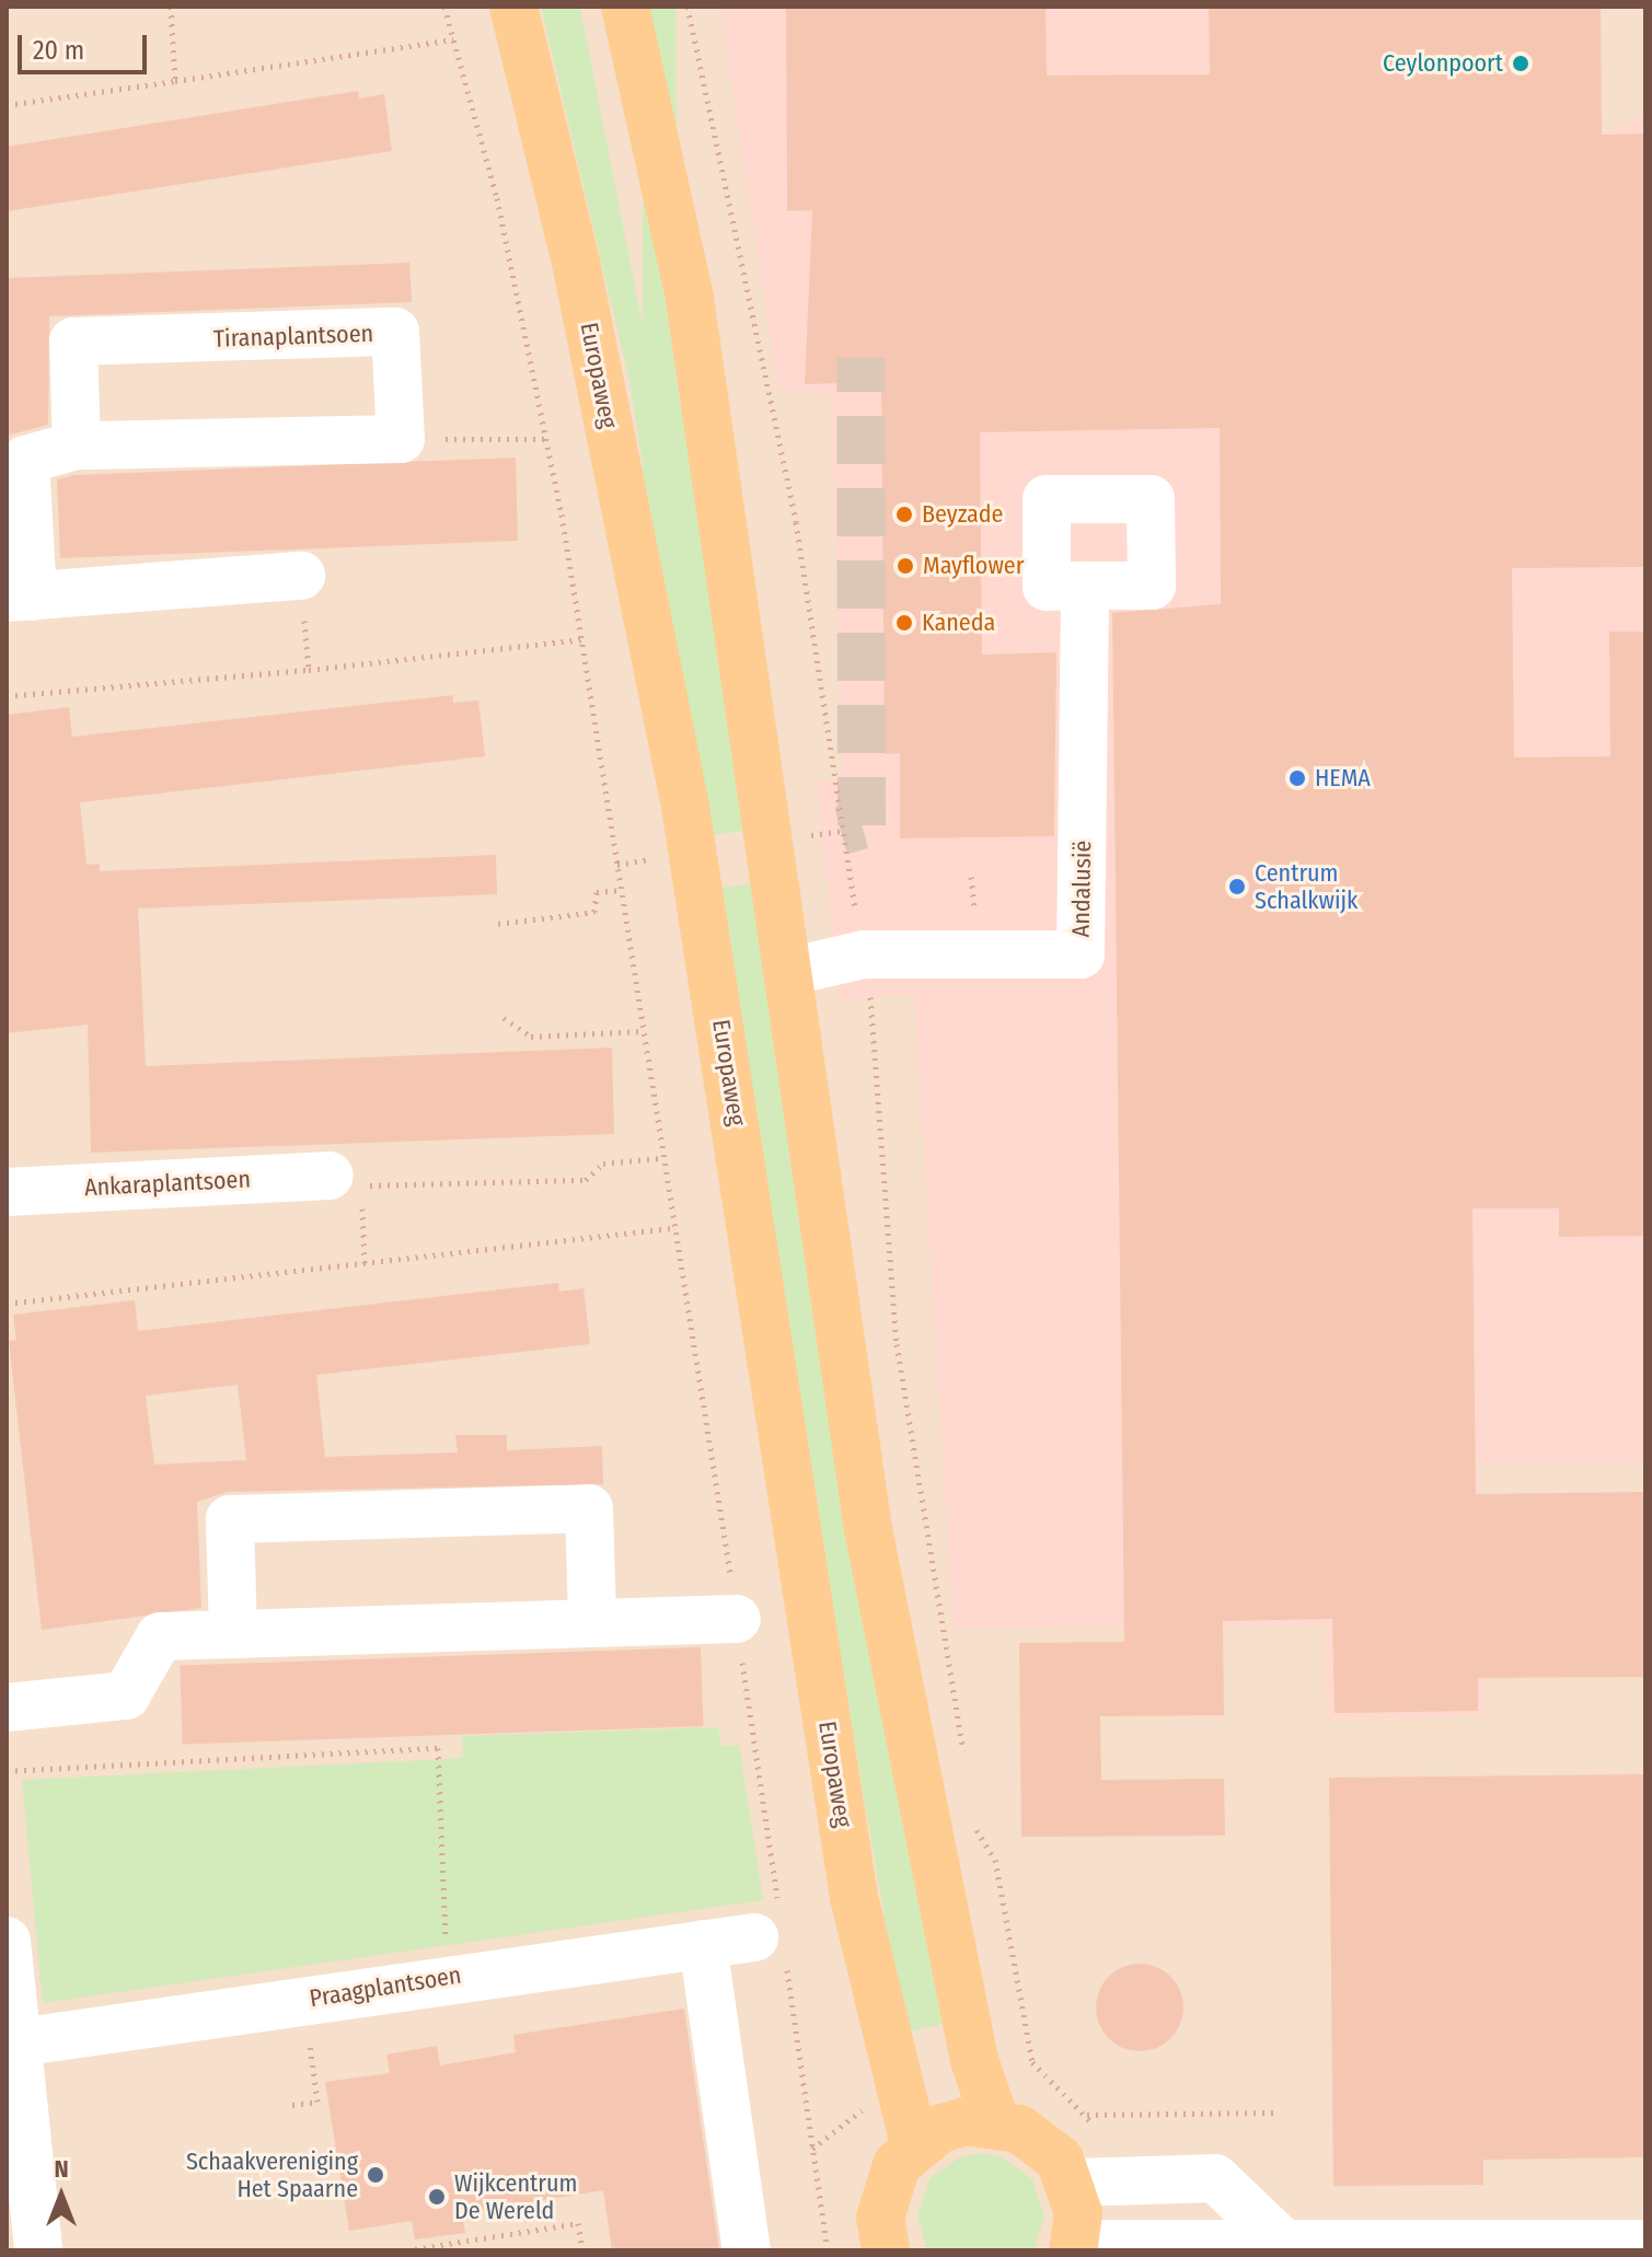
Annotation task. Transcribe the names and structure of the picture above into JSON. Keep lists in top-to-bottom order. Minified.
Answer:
{"streets":{"main road":["Europaweg"],"street":["Tiranaplantsoen","Andalusië","Ankaraplantsoen","Praagplantsoen"]},"places":["Ceylonpoort","Beyzade","Mayflower","Kaneda","HEMA","Centrum Schalkwijk","Schaakvereniging Het Spaarne","Wijkcentrum De Wereld"],"scale_bar":"20 m","north":"top"}
